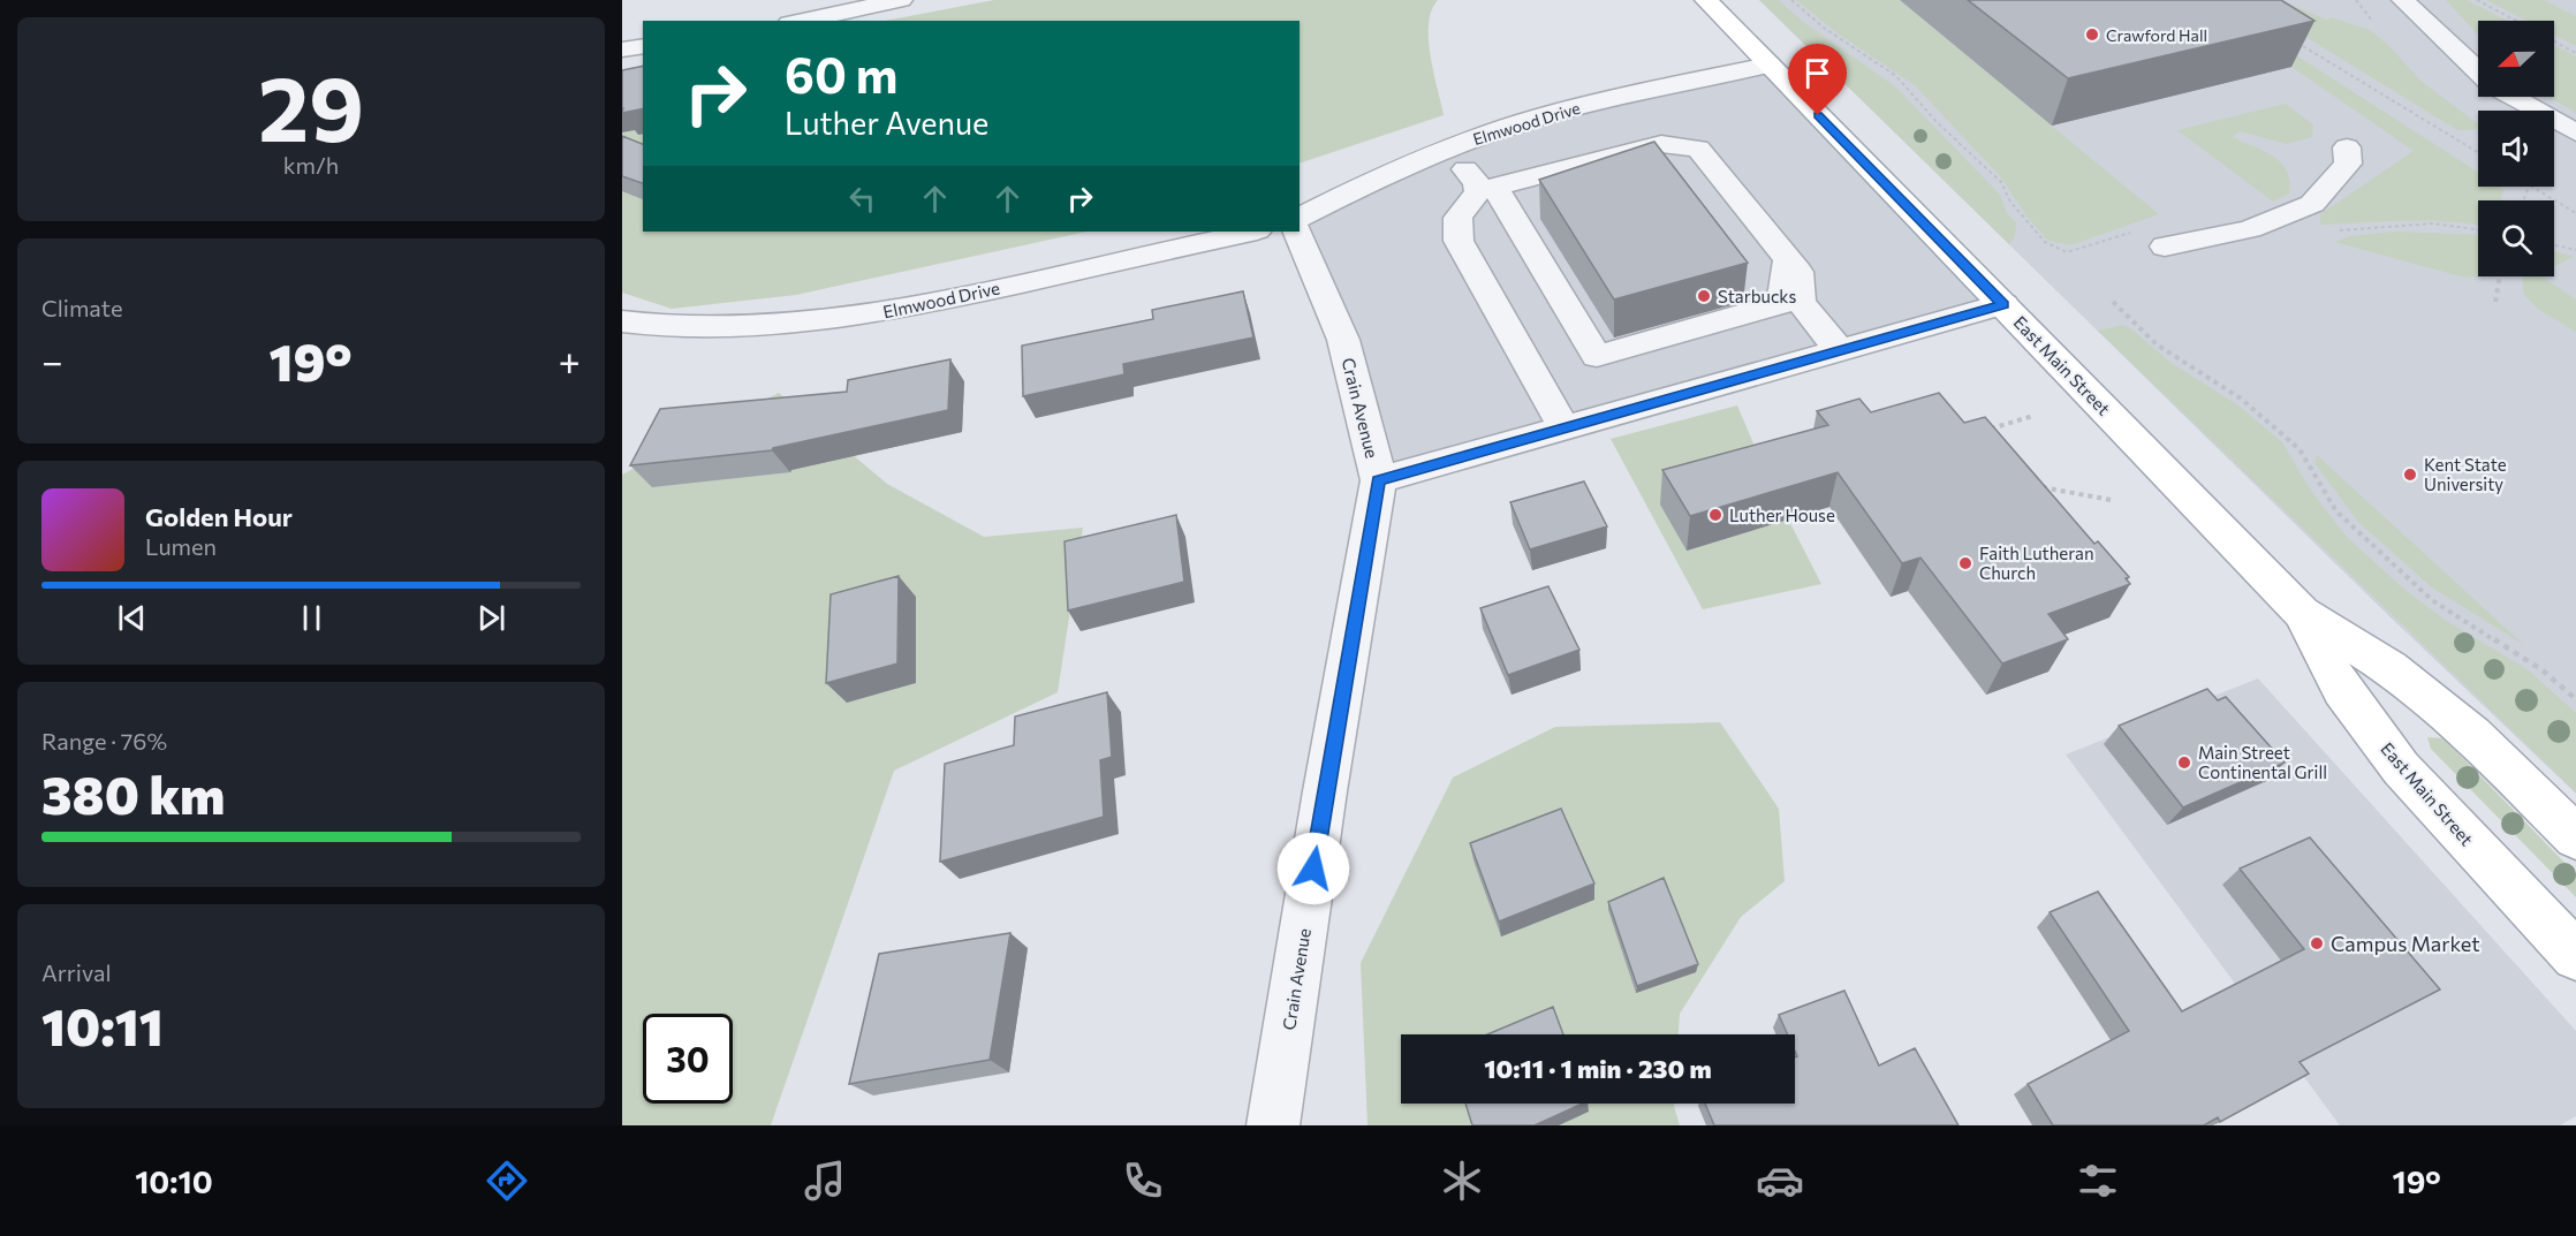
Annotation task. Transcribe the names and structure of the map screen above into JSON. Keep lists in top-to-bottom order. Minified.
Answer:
{"streets":{"main road":["East Main Street"],"street":["Elmwood Drive","Crain Avenue"]},"crossings":[["Elmwood Drive","East Main Street"]],"places":["Crawford Hall","Starbucks","Kent State University","Luther House","Faith Lutheran Church","Main Street Continental Grill","Campus Market"],"north":"left","page":{"tile":[["29","km/h"],"Climate",["Range · 76%","380 km"],["Arrival","10:11"]],"turn":["60 m","Luther Avenue"],"heat":["−","19°","+"],"song":["Golden Hour","Lumen"],"limit":"30","trip":"10:11 · 1 min · 230 m","tabs":["10:10","19°"]}}
